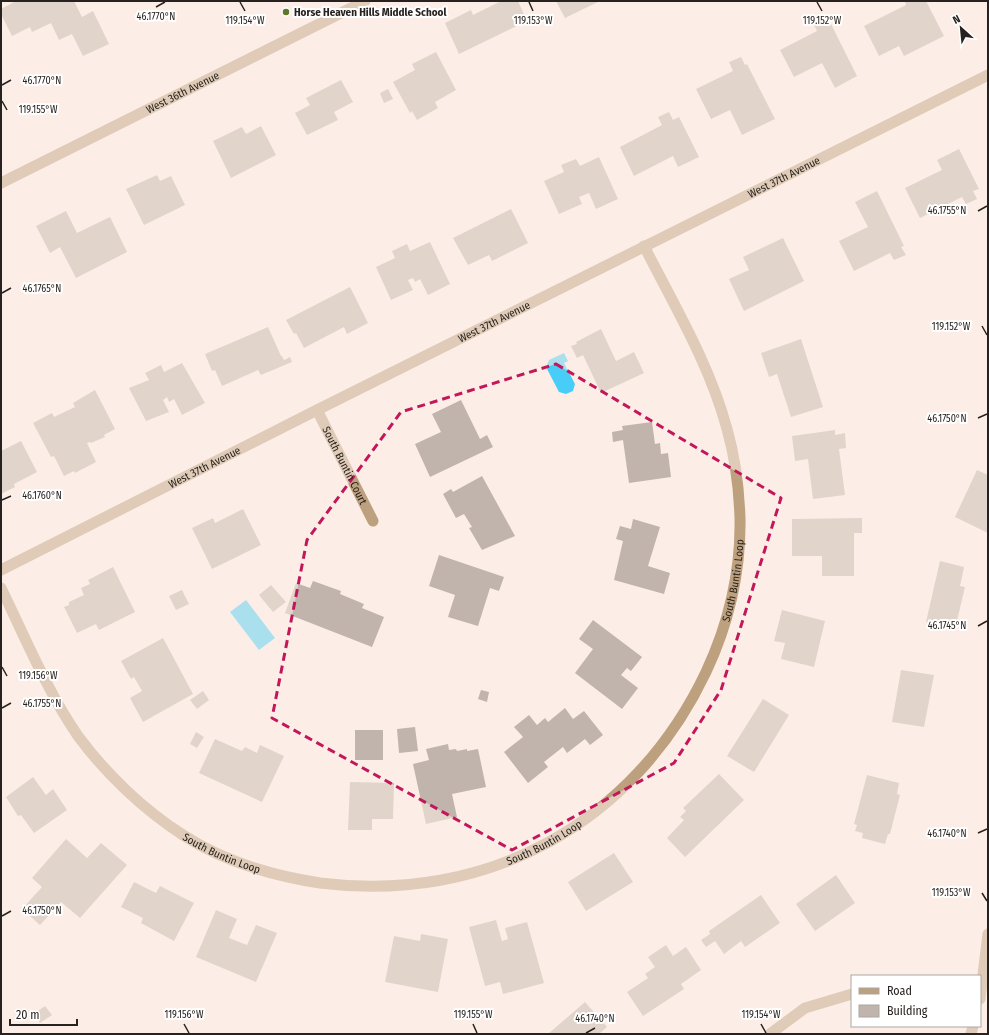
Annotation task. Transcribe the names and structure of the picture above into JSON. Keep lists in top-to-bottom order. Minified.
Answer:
{"streets":{"street":["West 36th Avenue","West 37th Avenue","South Buntin Court","South Buntin Loop"]},"crossings":[["West 37th Avenue","South Buntin Court"],["West 37th Avenue","South Buntin Loop"]],"places":["Horse Heaven Hills Middle School"],"legend":["Road","Building"],"scale_bar":"20 m","north":"top left","coordinates":["46.1770°N","119.154°W","119.153°W","119.152°W","119.155°W","46.1755°N","46.1765°N","46.1750°N","46.1760°N","46.1745°N","119.156°W","46.1740°N"]}
